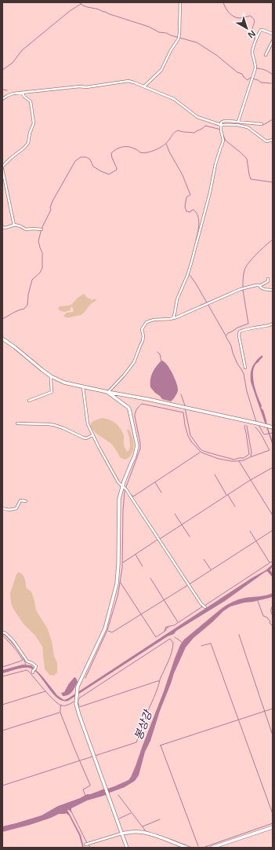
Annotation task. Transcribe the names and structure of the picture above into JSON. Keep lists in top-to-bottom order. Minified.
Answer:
{"water":["봉상강"],"north":"bottom right"}
